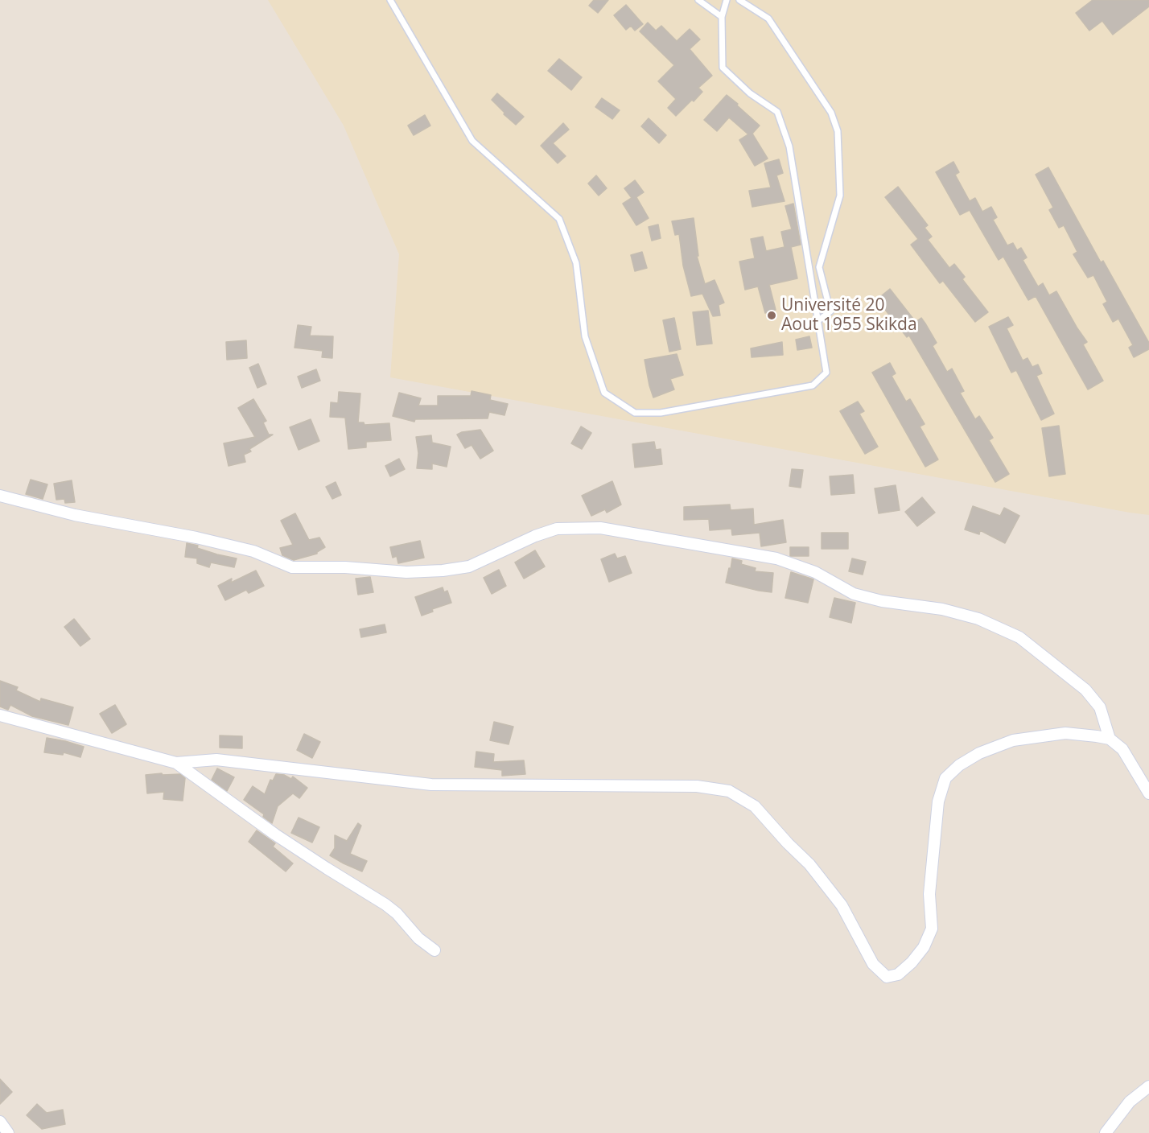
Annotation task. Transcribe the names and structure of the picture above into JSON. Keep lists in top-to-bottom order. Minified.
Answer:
{"places":["Université 20 Aout 1955 Skikda"]}
